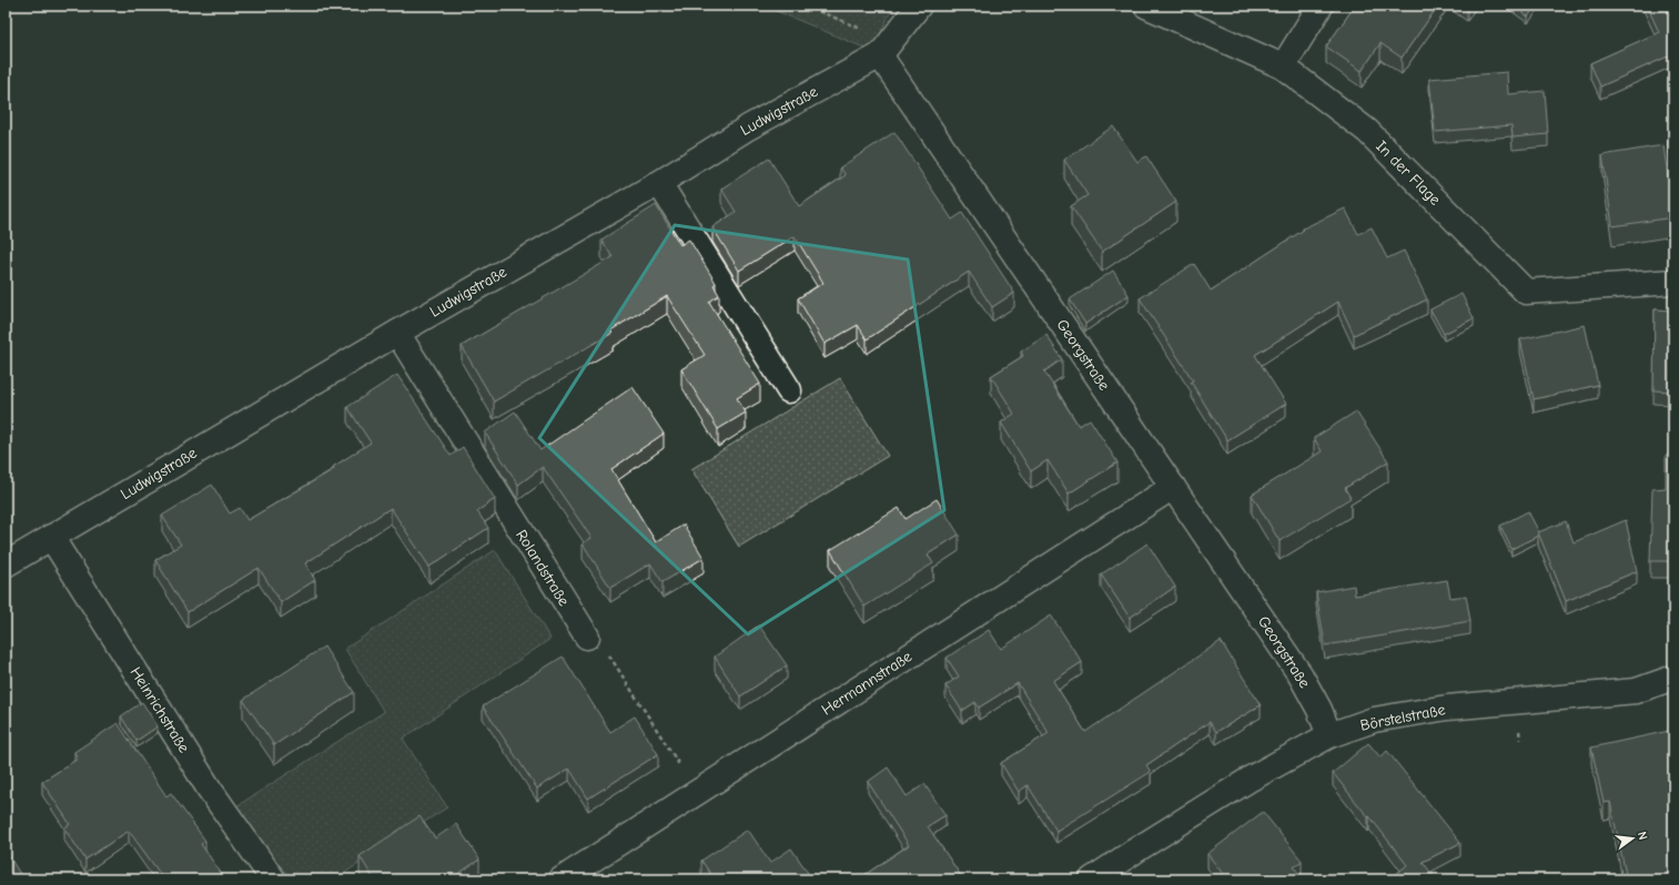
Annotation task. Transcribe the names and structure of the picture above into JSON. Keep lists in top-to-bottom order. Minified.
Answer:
{"streets":{"street":["Ludwigstraße","In der Flage","Georgstraße","Rolandstraße","Hermannstraße","Heinrichstraße","Börstelstraße"]},"crossings":[["Ludwigstraße","Georgstraße"],["Ludwigstraße","Rolandstraße"],["Ludwigstraße","Heinrichstraße"],["Georgstraße","Hermannstraße"],["Georgstraße","Börstelstraße"]],"north":"right"}
